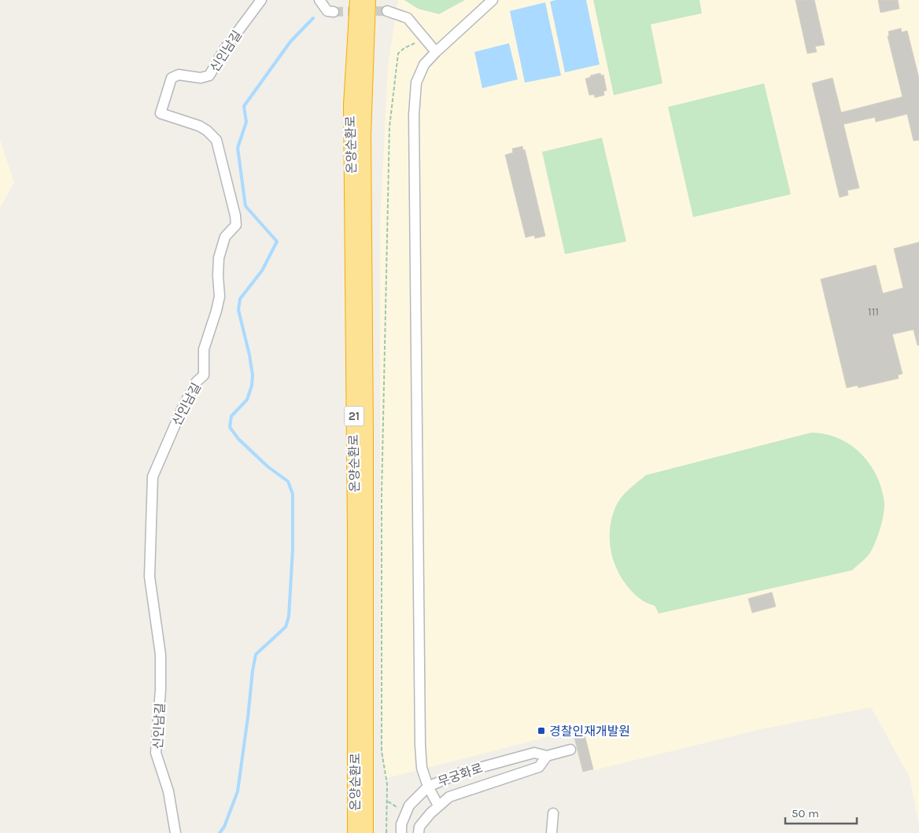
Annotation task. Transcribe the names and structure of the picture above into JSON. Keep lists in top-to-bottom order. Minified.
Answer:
{"streets":{"highway":["온양순환로","21"],"street":["신인남길","무궁화로"]},"places":{"transit":["경찰인재개발원"]},"house_numbers":["111"],"scale_bar":"50 m"}
